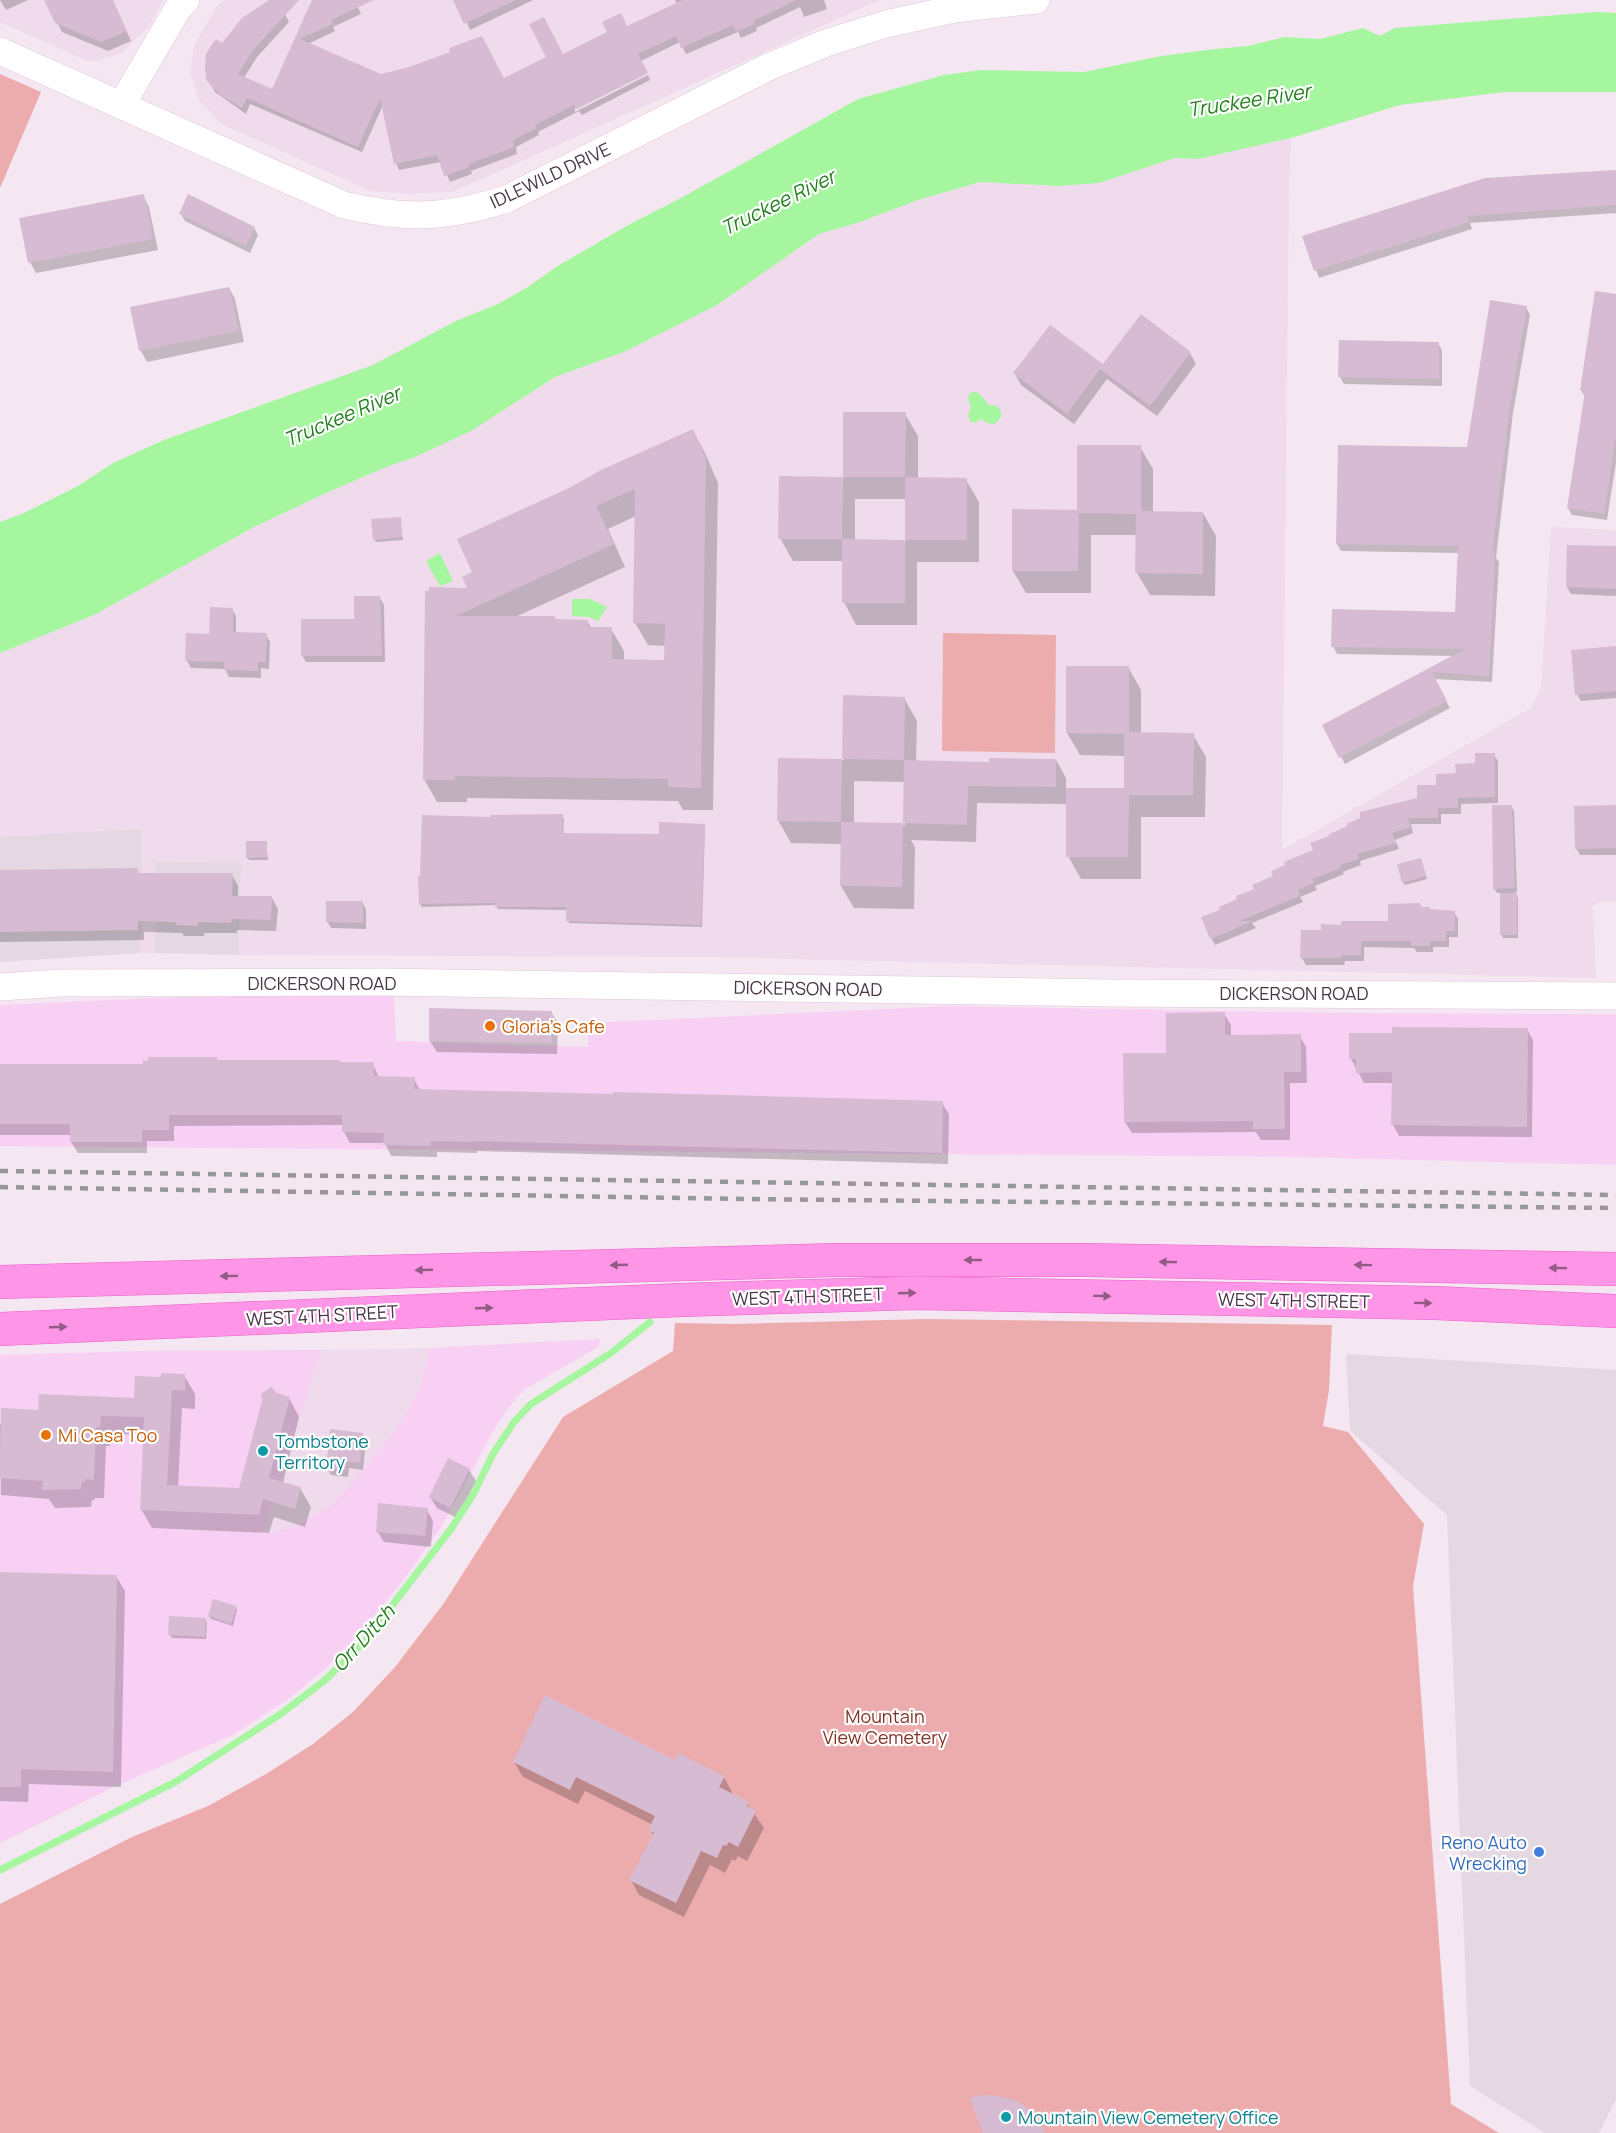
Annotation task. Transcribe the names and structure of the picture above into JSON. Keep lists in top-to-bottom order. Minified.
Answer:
{"streets":{"main road":["WEST 4TH STREET"],"street":["IDLEWILD DRIVE","DICKERSON ROAD"]},"water":["Truckee River","Orr Ditch"],"parks":["Mountain View Cemetery"],"places":["Gloria's Cafe","Mi Casa Too","Tombstone Territory","Reno Auto Wrecking","Mountain View Cemetery Office"]}
